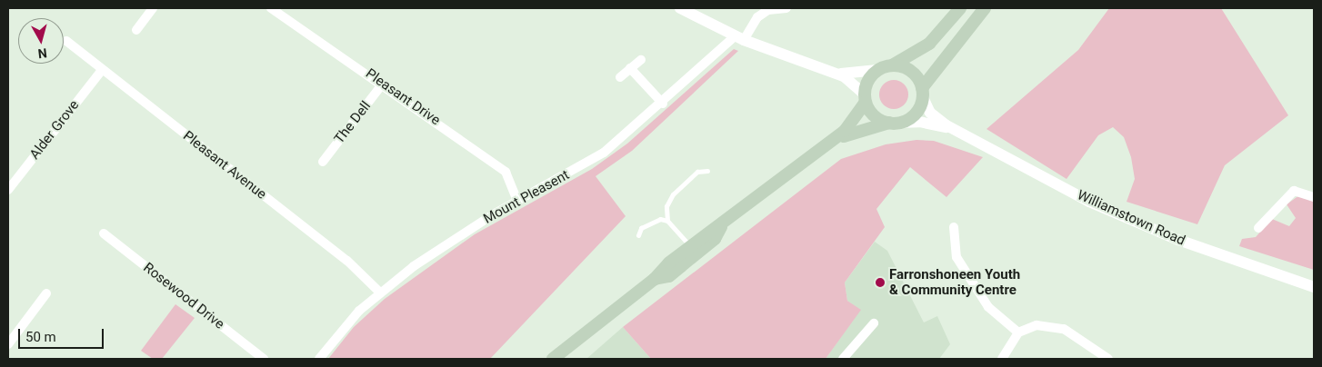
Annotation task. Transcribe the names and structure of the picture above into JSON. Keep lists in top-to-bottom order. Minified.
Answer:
{"streets":{"street":["Pleasant Drive","The Dell","Alder Grove","Pleasant Avenue","Mount Pleasent","Williamstown Road","Rosewood Drive"]},"crossings":[["Pleasant Drive","The Dell"],["Pleasant Drive","Mount Pleasent"],["Alder Grove","Pleasant Avenue"],["Pleasant Avenue","Mount Pleasent"]],"places":["Farronshoneen Youth & Community Centre"],"scale_bar":"50 m","north":"bottom"}
